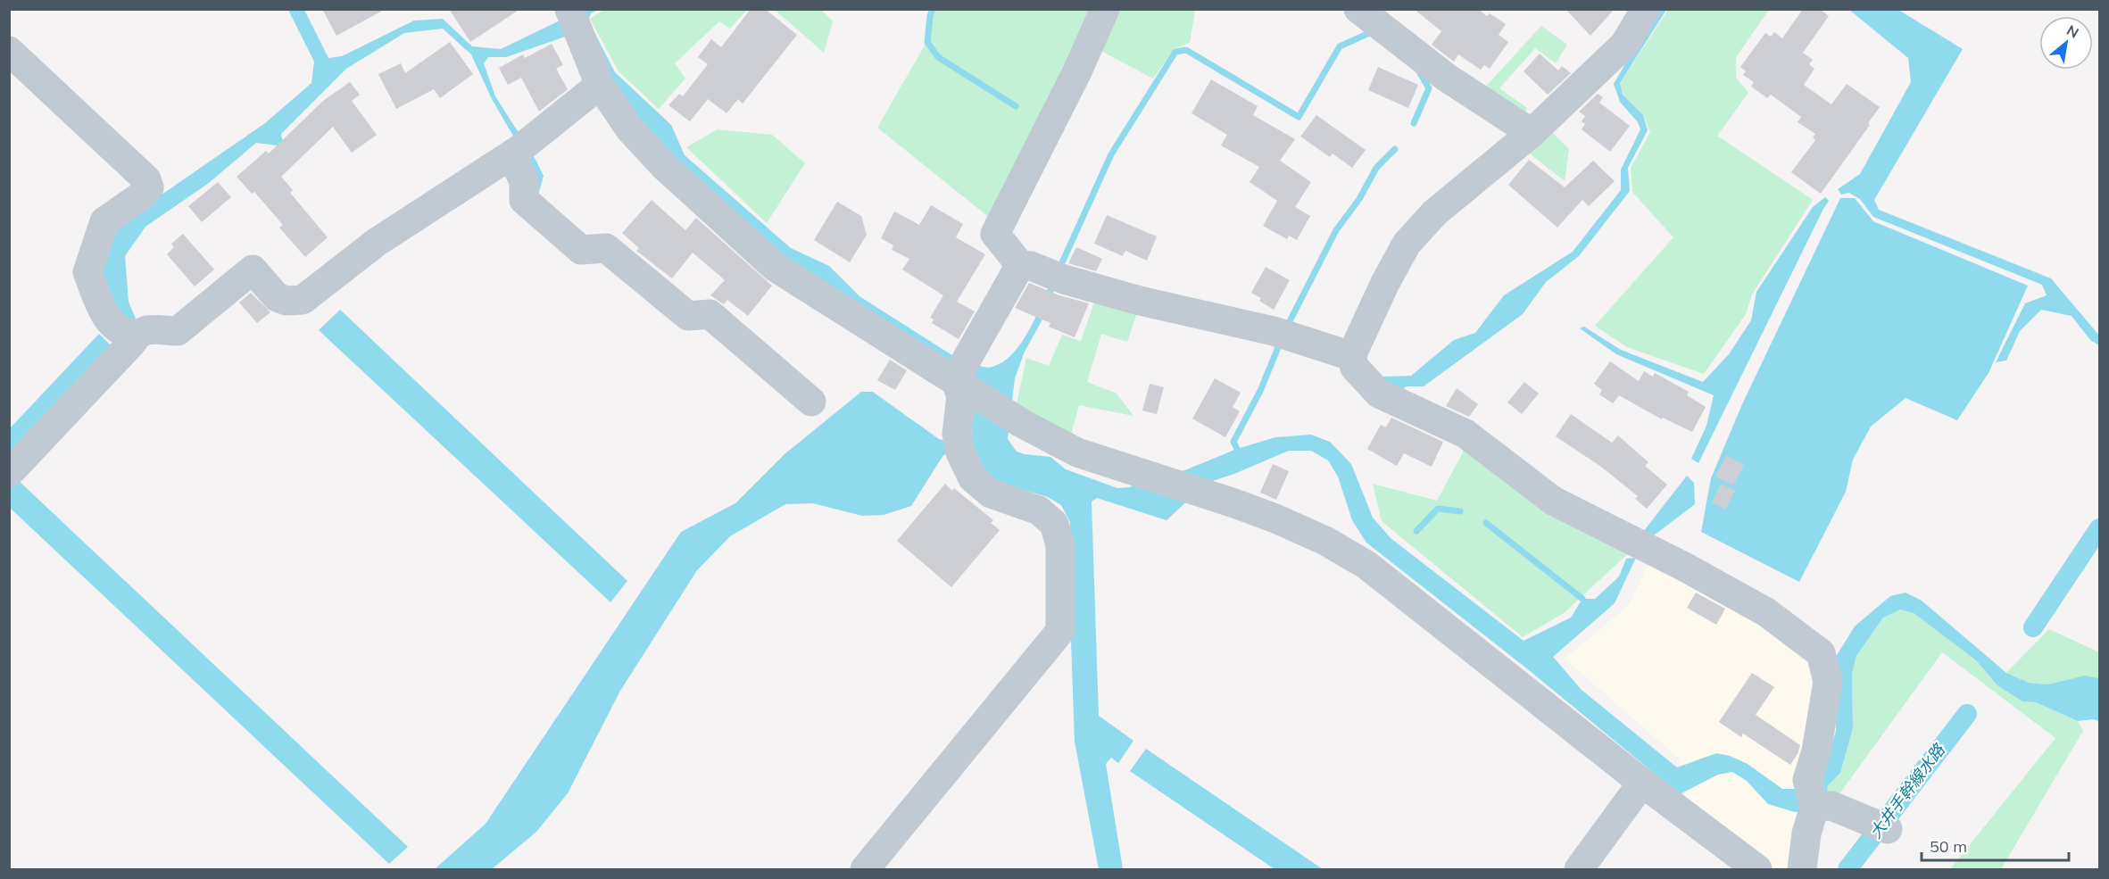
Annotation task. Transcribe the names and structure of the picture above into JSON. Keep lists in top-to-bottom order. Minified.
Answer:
{"water":["大井手幹線水路"],"scale_bar":"50 m","north":"top right"}
